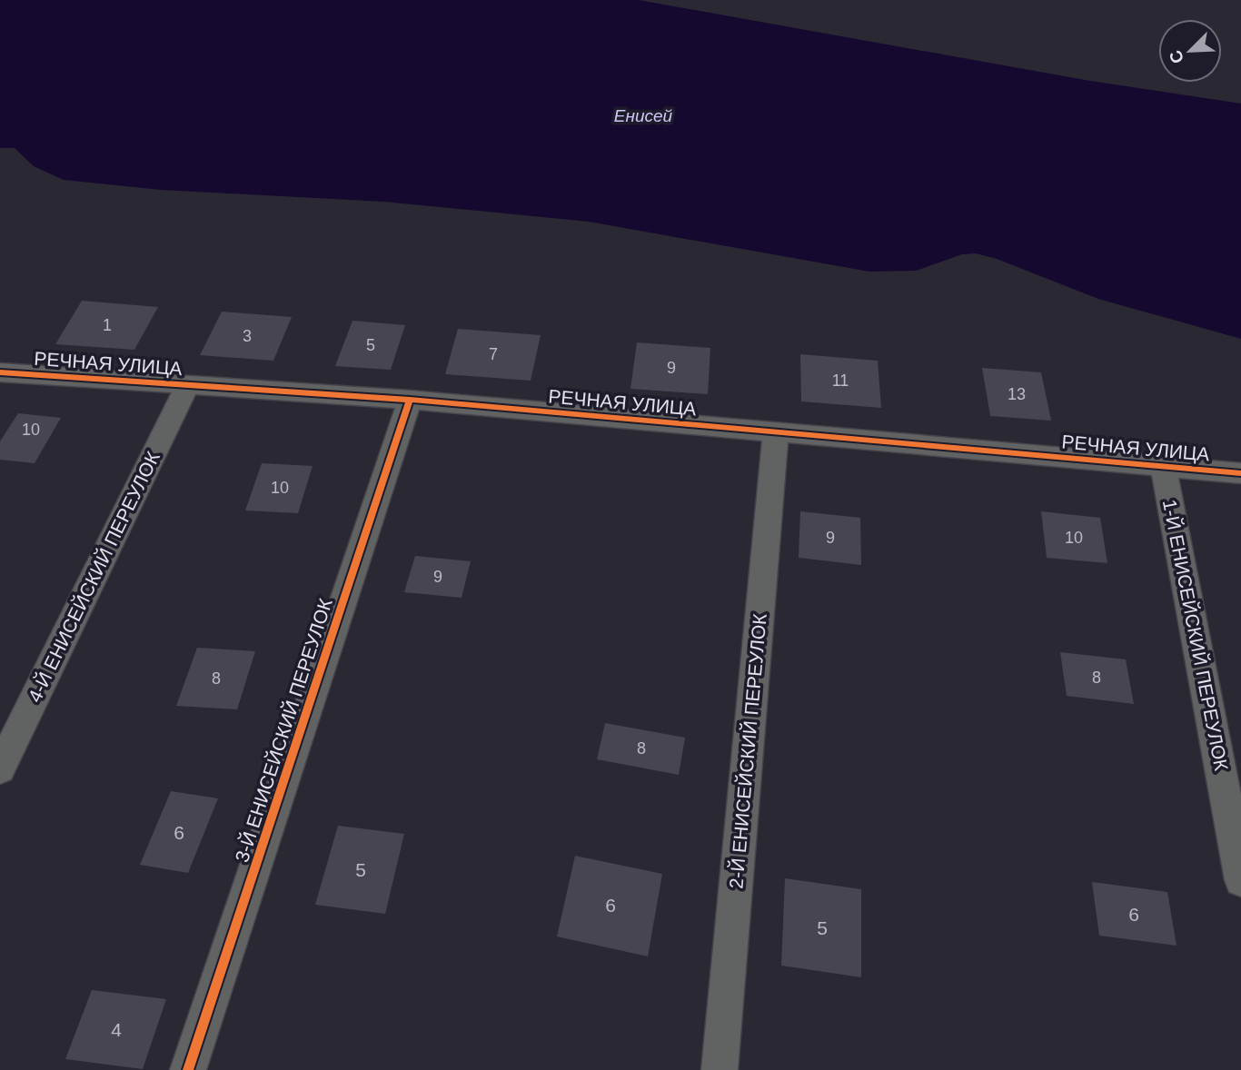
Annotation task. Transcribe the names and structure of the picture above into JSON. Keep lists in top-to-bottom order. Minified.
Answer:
{"streets":{"street":["РЕЧНАЯ УЛИЦА","4-Й ЕНИСЕЙСКИЙ ПЕРЕУЛОК","1-Й ЕНИСЕЙСКИЙ ПЕРЕУЛОК","3-Й ЕНИСЕЙСКИЙ ПЕРЕУЛОК","2-Й ЕНИСЕЙСКИЙ ПЕРЕУЛОК"]},"crossings":[["РЕЧНАЯ УЛИЦА","4-Й ЕНИСЕЙСКИЙ ПЕРЕУЛОК"],["РЕЧНАЯ УЛИЦА","1-Й ЕНИСЕЙСКИЙ ПЕРЕУЛОК"],["РЕЧНАЯ УЛИЦА","3-Й ЕНИСЕЙСКИЙ ПЕРЕУЛОК"],["РЕЧНАЯ УЛИЦА","2-Й ЕНИСЕЙСКИЙ ПЕРЕУЛОК"]],"water":["Енисей"],"house_numbers":["1","3","5","7","9","11","13","10","10","9","10","9","8","8","8","6","5","6","6","5","4"],"north":"bottom left"}
